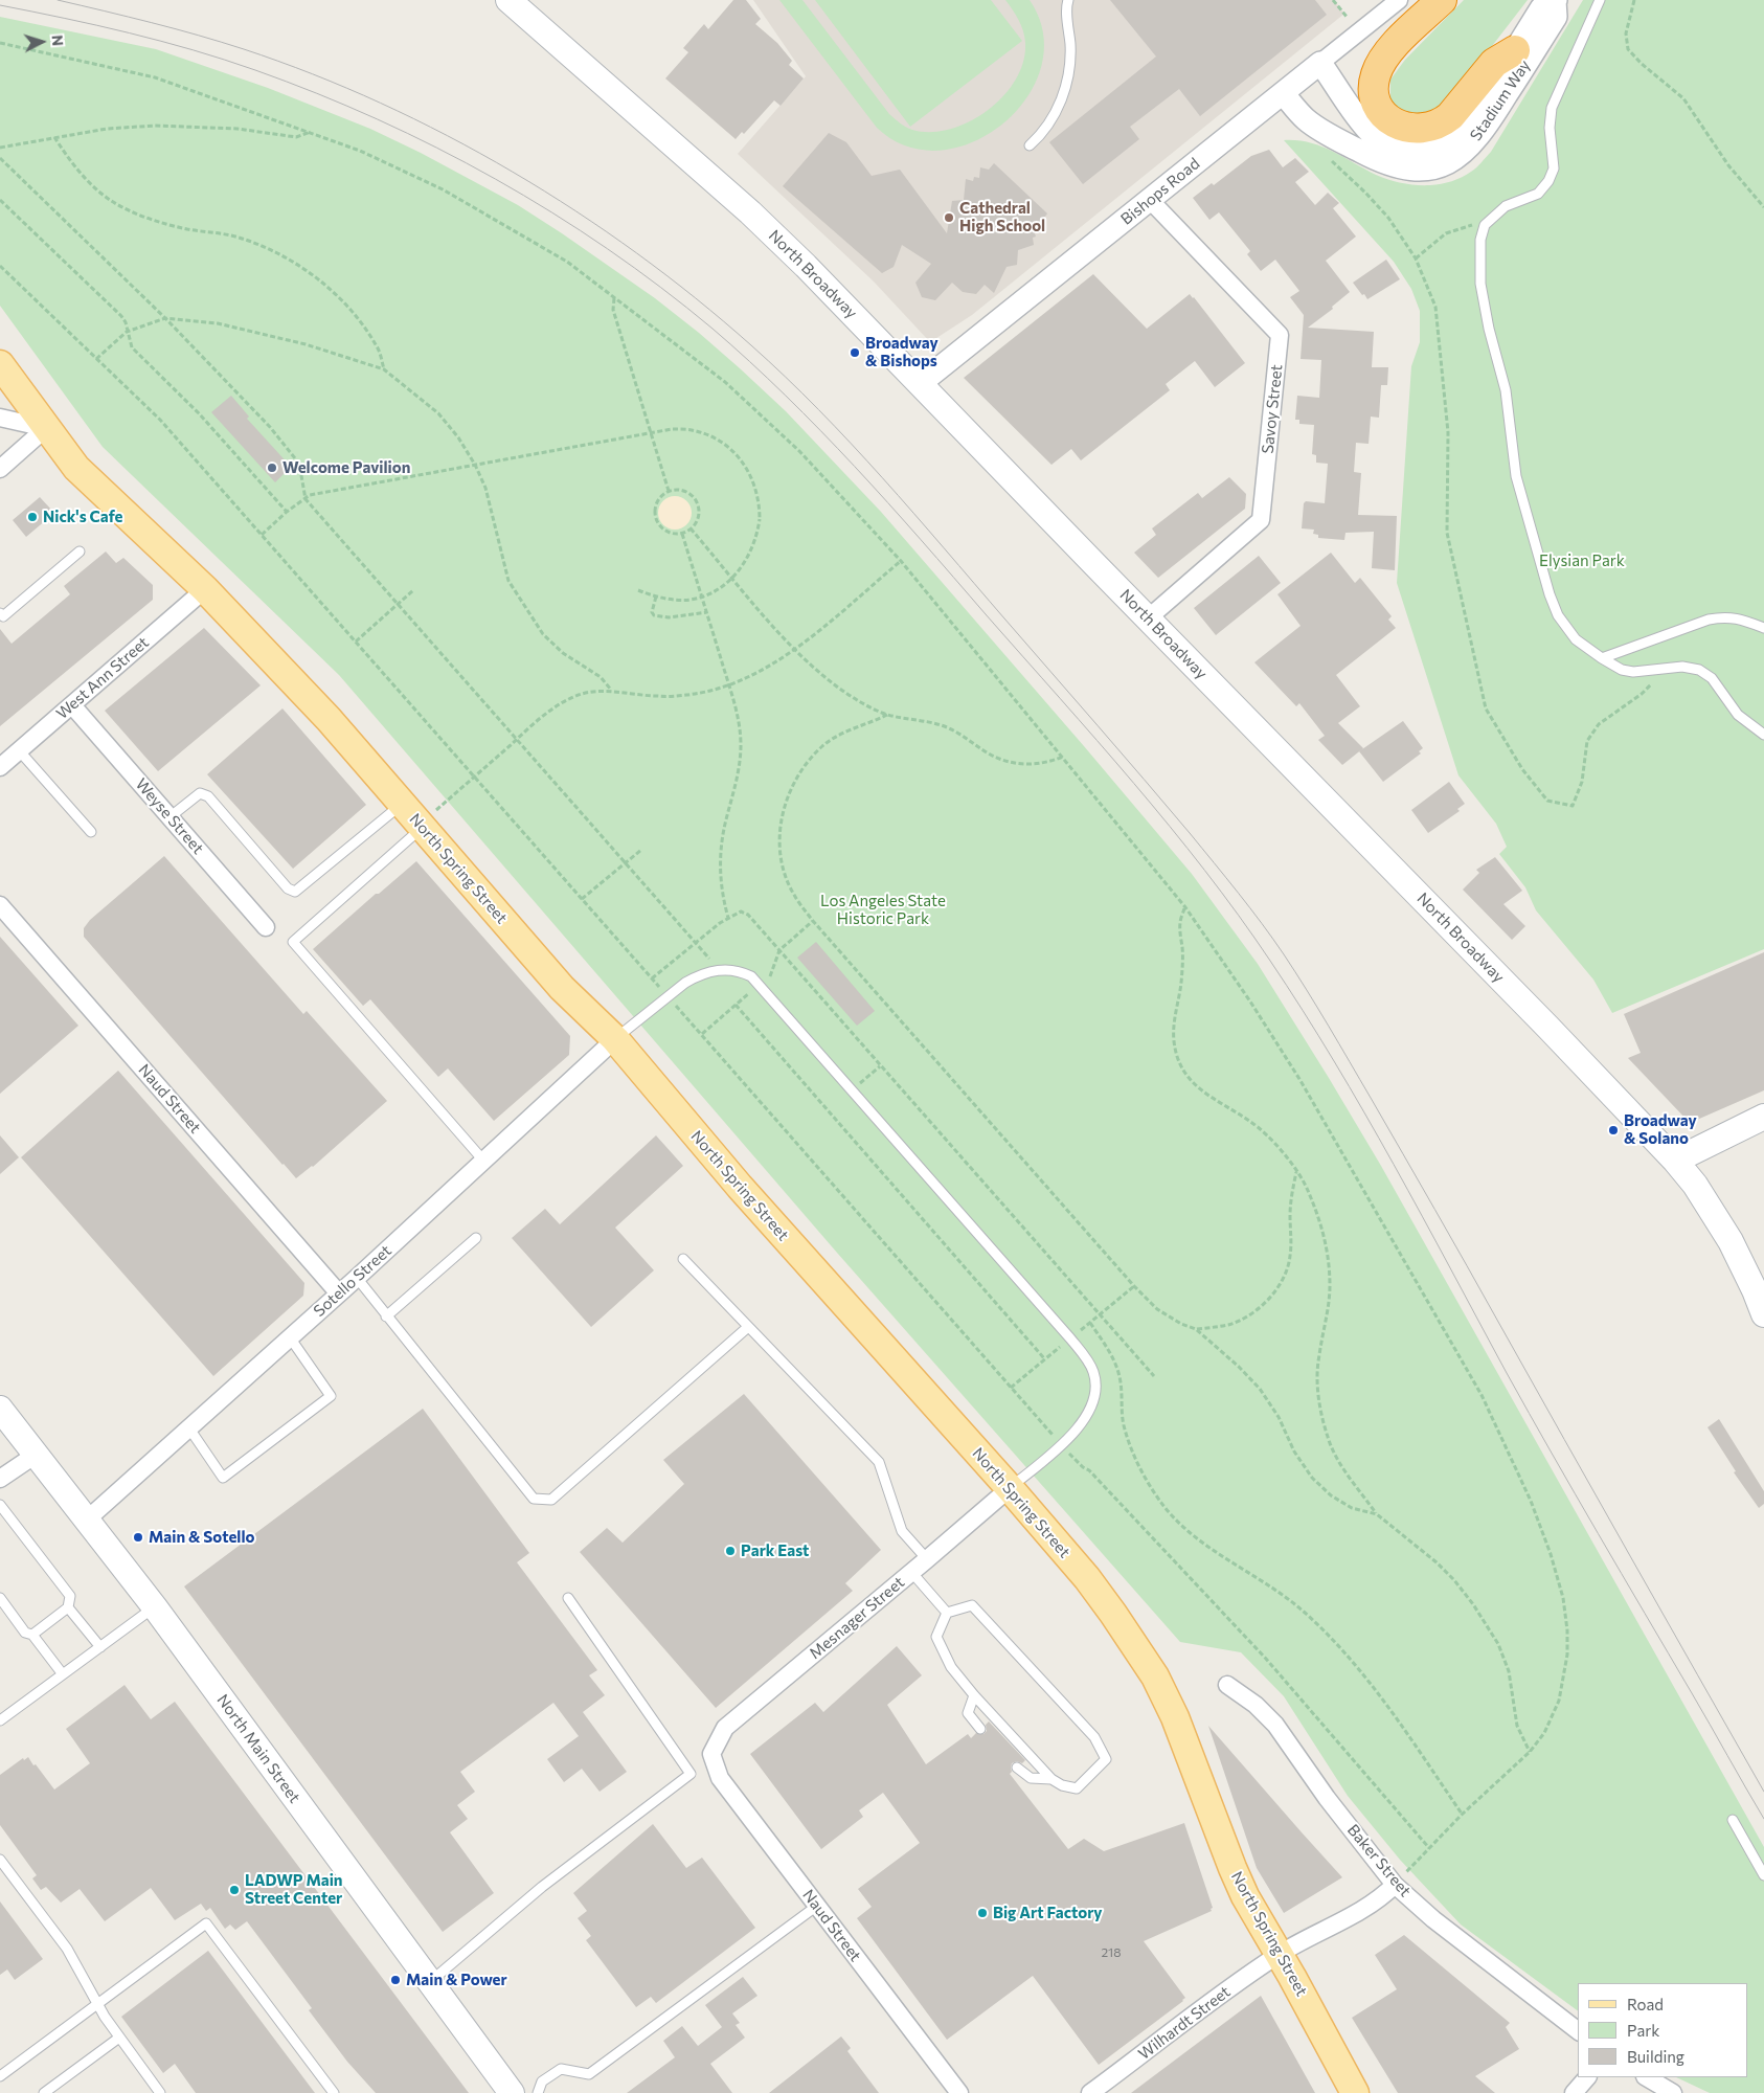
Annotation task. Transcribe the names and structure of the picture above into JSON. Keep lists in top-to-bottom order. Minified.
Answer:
{"streets":{"main road":["North Broadway","North Spring Street","North Main Street"],"street":["Stadium Way","Bishops Road","Savoy Street","West Ann Street","Weyse Street","Naud Street","Sotello Street","Mesnager Street","Baker Street","Wilhardt Street"]},"crossings":[["Stadium Way","Bishops Road"],["Bishops Road","North Broadway"],["Bishops Road","Savoy Street"],["North Broadway","Savoy Street"],["West Ann Street","Weyse Street"],["West Ann Street","North Spring Street"],["North Spring Street","Sotello Street"],["North Spring Street","Mesnager Street"],["North Spring Street","Wilhardt Street"],["Naud Street","Sotello Street"],["Naud Street","Mesnager Street"],["Sotello Street","North Main Street"],["Baker Street","Wilhardt Street"]],"parks":["Elysian Park","Los Angeles State Historic Park"],"places":["Cathedral High School","Broadway & Bishops","Welcome Pavilion","Nick's Cafe","Broadway & Solano","Main & Sotello","Park East","LADWP Main Street Center","Big Art Factory","Main & Power"],"house_numbers":["218"],"legend":["Road","Park","Building"],"north":"right"}
